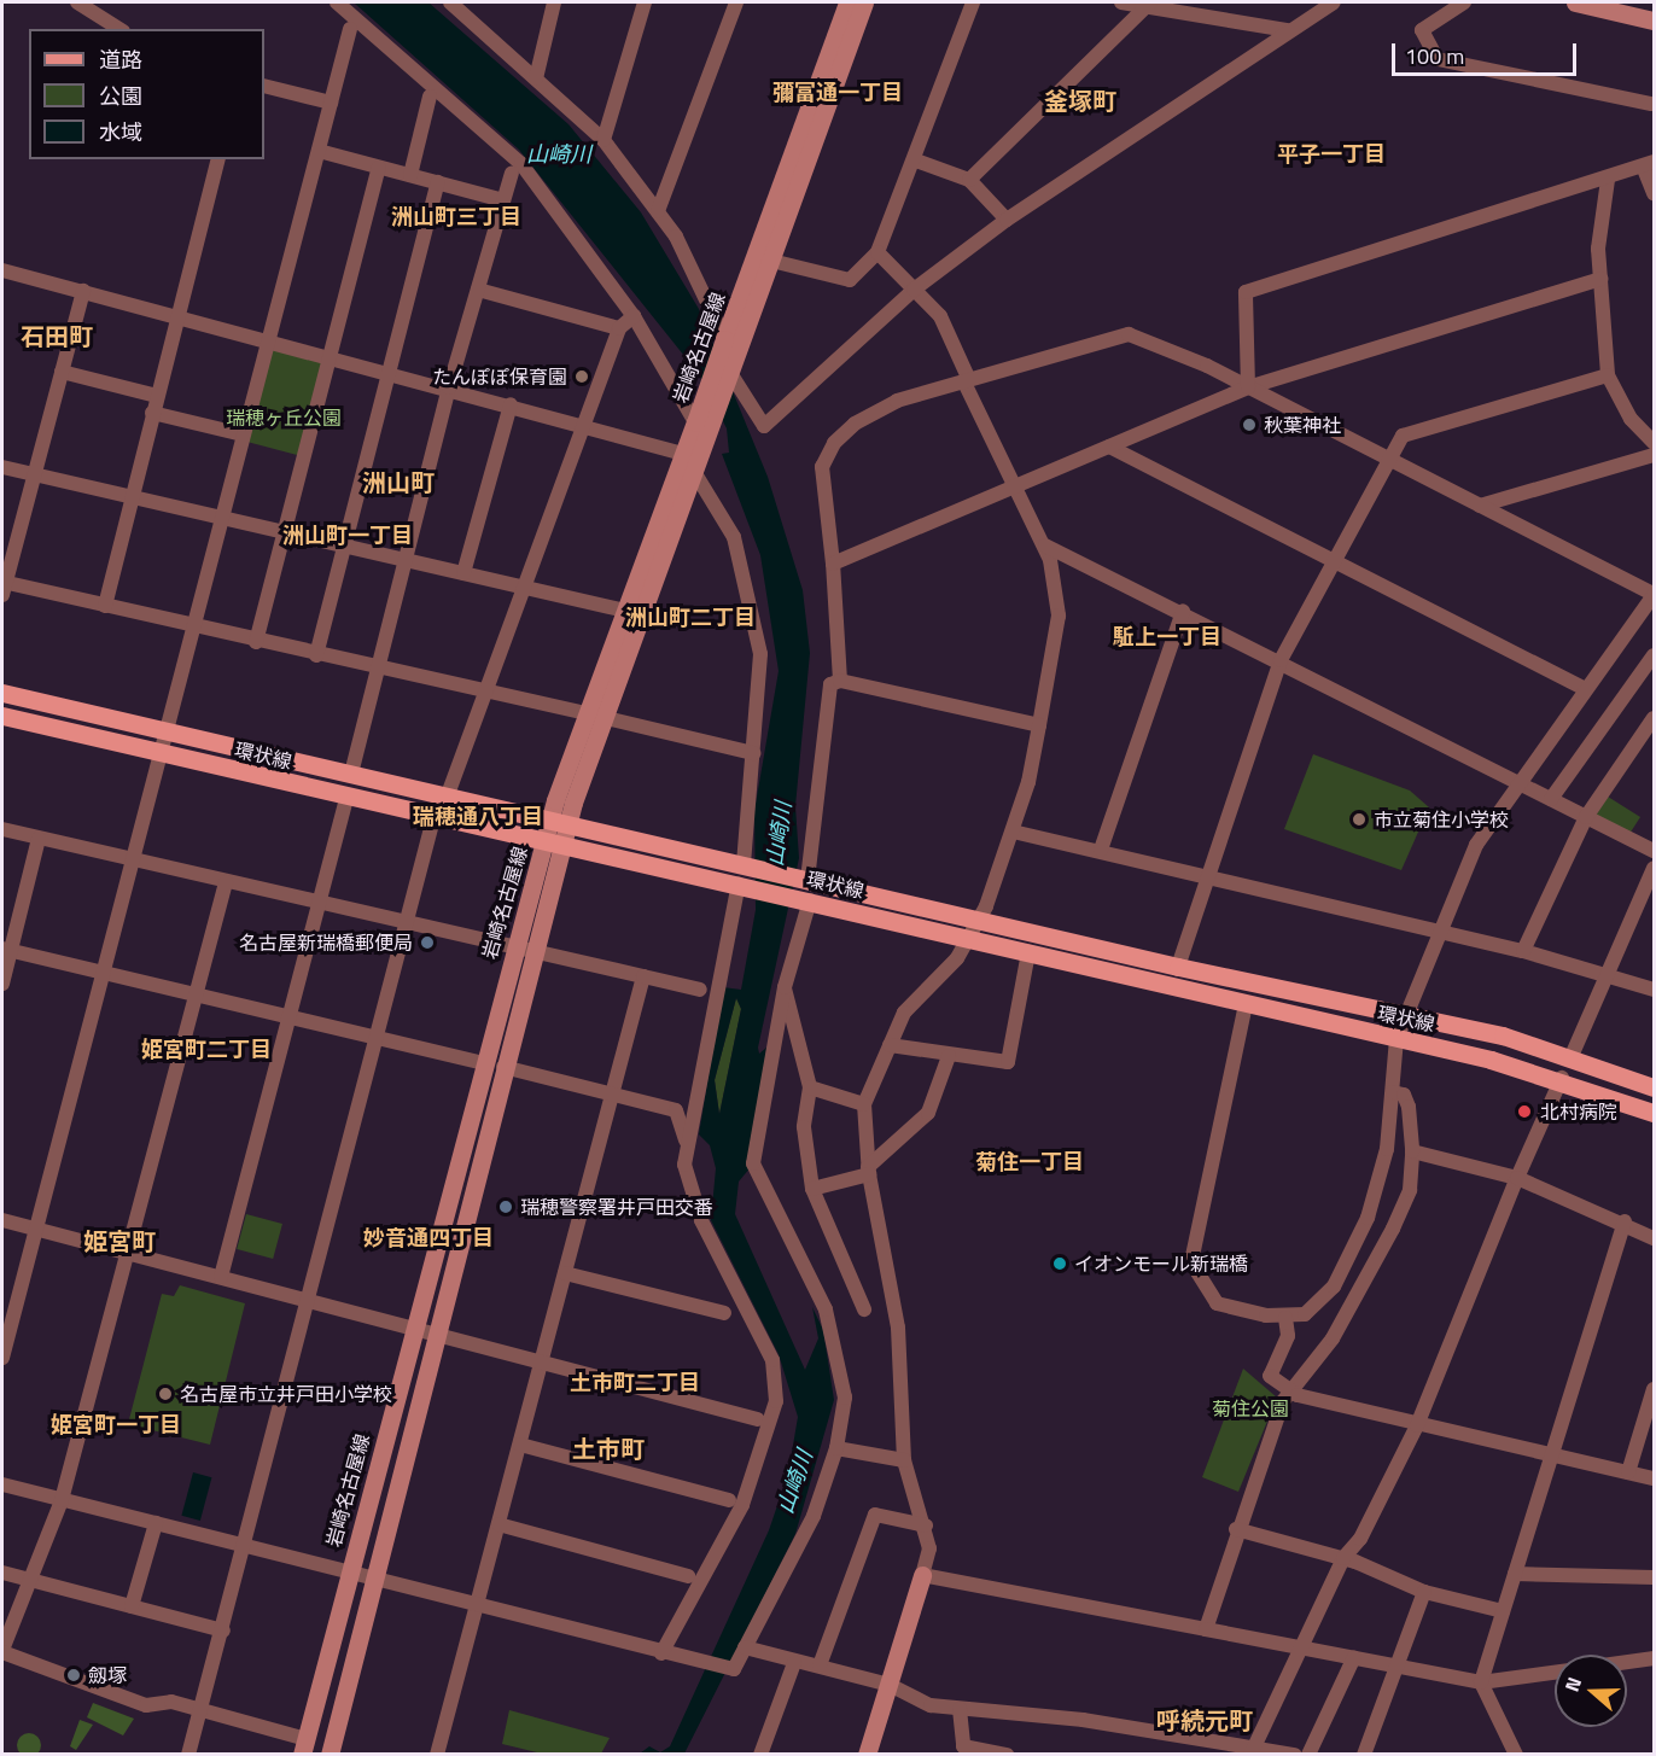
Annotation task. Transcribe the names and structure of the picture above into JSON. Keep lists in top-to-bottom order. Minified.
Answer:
{"streets":{"main road":["岩崎名古屋線","環状線"]},"crossings":[["岩崎名古屋線","環状線"]],"districts":["彌富通一丁目","釜塚町","平子一丁目","洲山町三丁目","石田町","洲山町","洲山町一丁目","洲山町二丁目","駈上一丁目","瑞穂通八丁目","姫宮町二丁目","菊住一丁目","妙音通四丁目","姫宮町","土市町二丁目","姫宮町一丁目","土市町","呼続元町"],"water":["山崎川"],"parks":["瑞穂ヶ丘公園","菊住公園"],"places":["たんぽぽ保育園","秋葉神社","市立菊住小学校","名古屋新瑞橋郵便局","北村病院","瑞穂警察署井戸田交番","イオンモール新瑞橋","名古屋市立井戸田小学校","劔塚"],"legend":["道路","公園","水域"],"scale_bar":"100 m","north":"left"}
